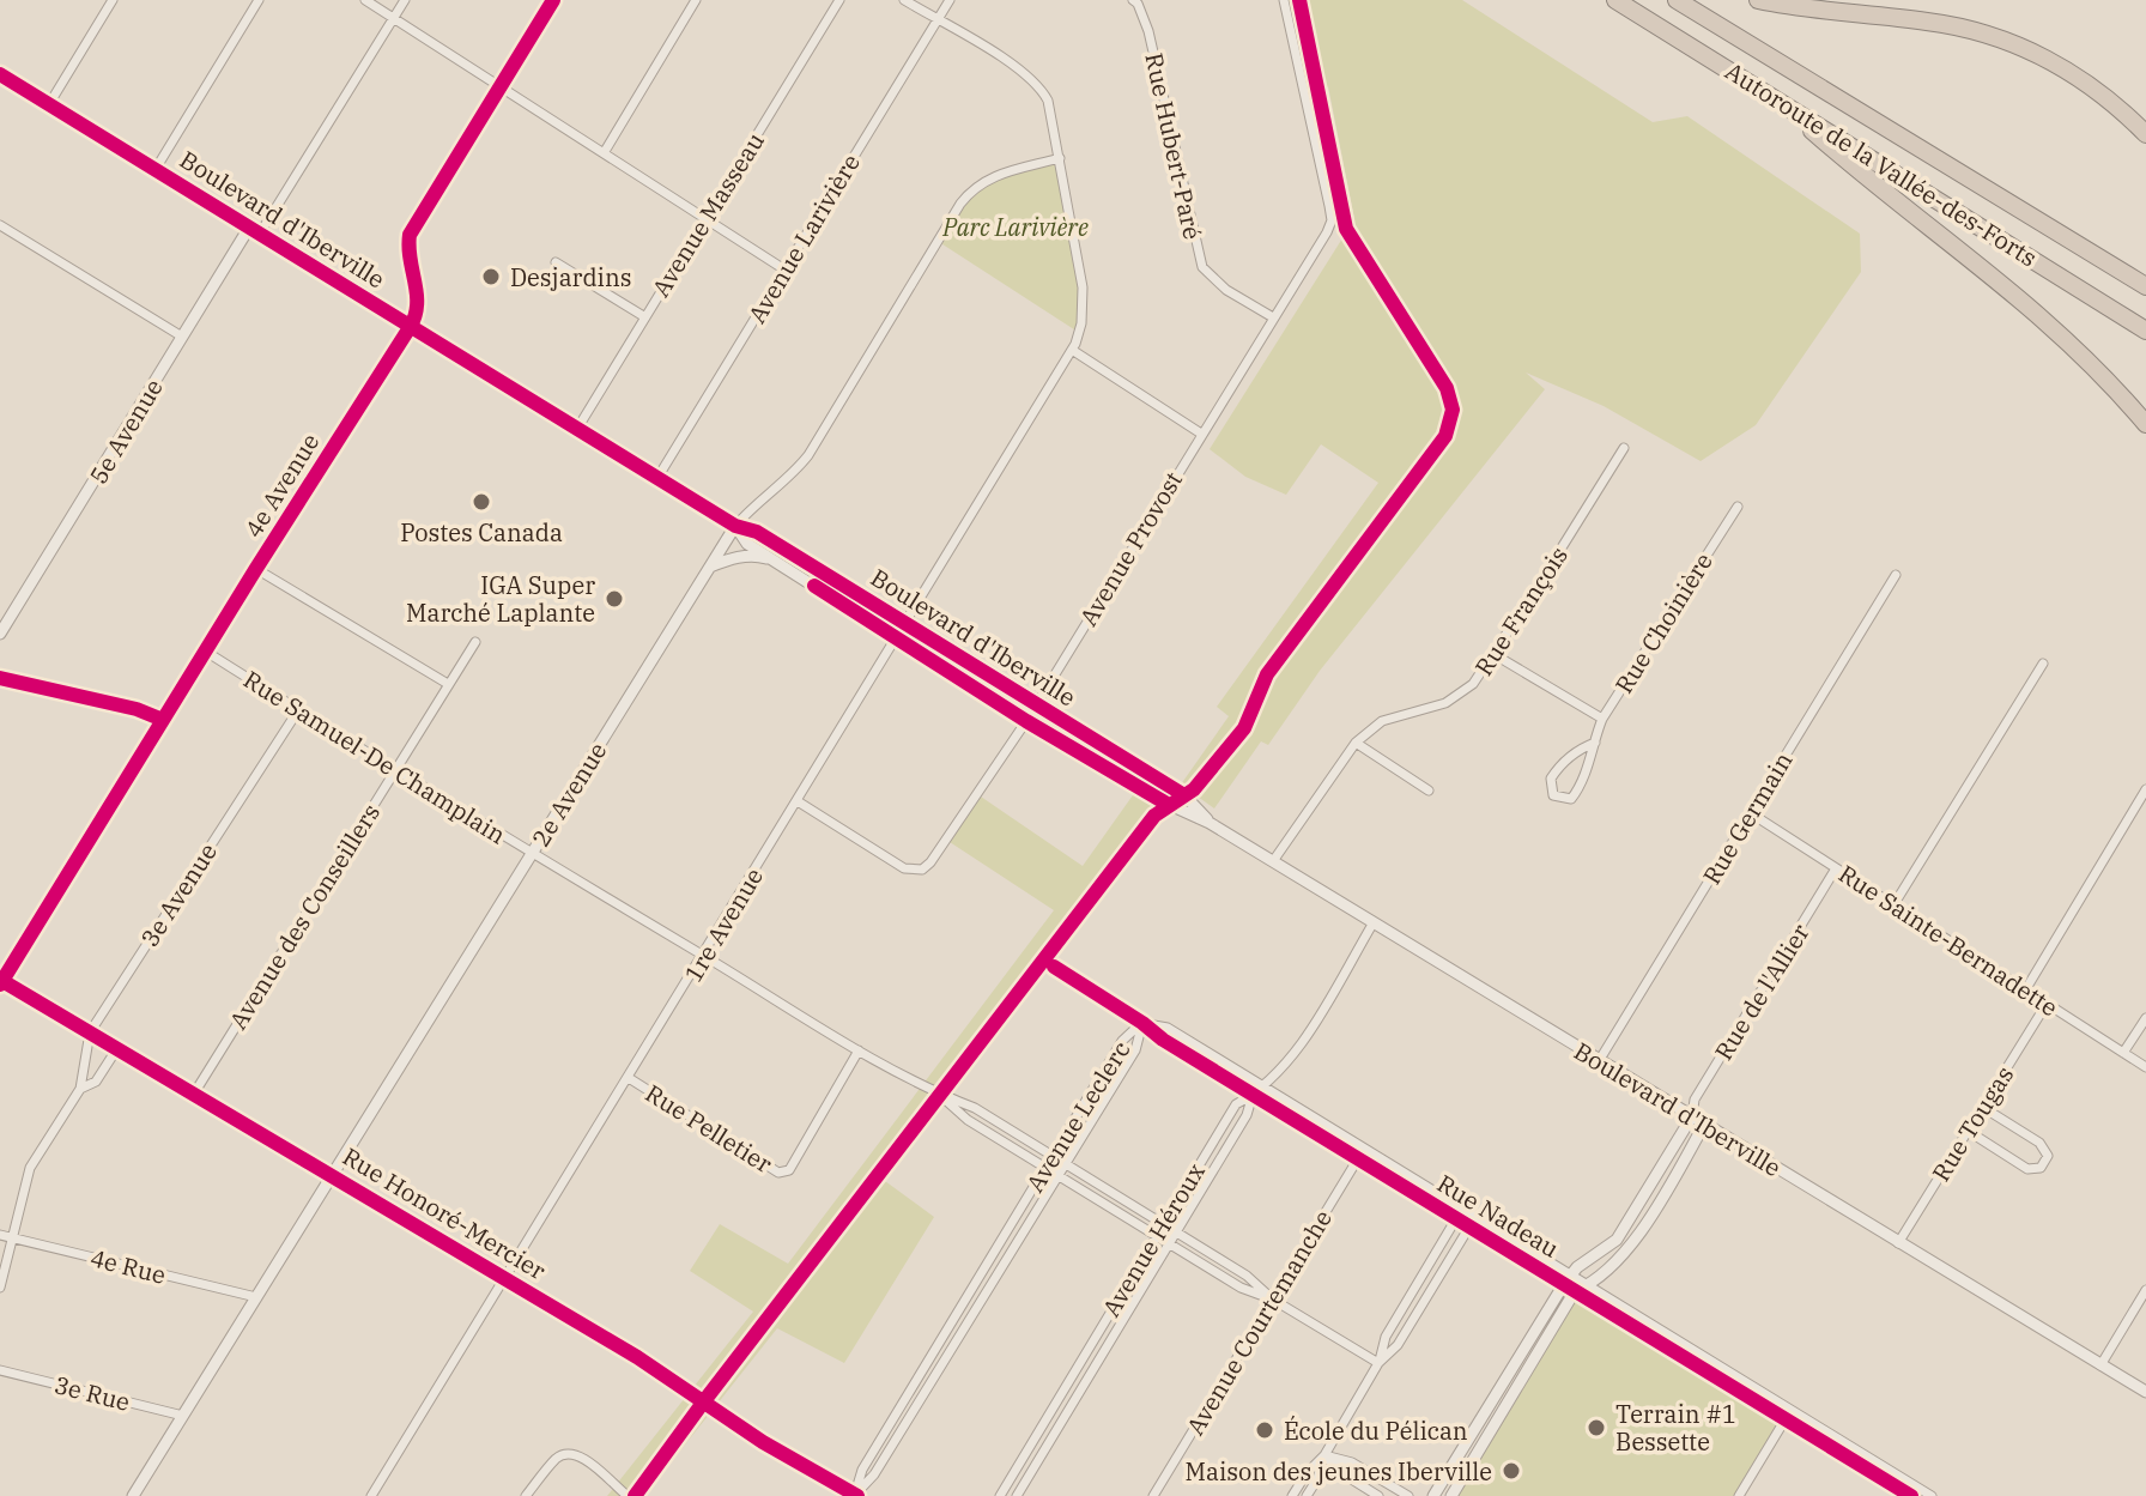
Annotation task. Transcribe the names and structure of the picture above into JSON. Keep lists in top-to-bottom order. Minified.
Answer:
{"streets":{"highway":["Autoroute de la Vallée-des-Forts"],"street":["Rue Hubert-Paré","Avenue Masseau","Boulevard d'Iberville","Avenue Larivière","5e Avenue","4e Avenue","Avenue Provost","Rue François","Rue Choinière","Rue Samuel-De Champlain","2e Avenue","Rue Germain","3e Avenue","Avenue des Conseillers","1re Avenue","Rue Sainte-Bernadette","Rue de l'Allier","Avenue Leclerc","Rue Tougas","Rue Pelletier","Rue Honoré-Mercier","Rue Nadeau","Avenue Héroux","4e Rue","Avenue Courtemanche","3e Rue"]},"crossings":[["Rue Hubert-Paré","Avenue Provost"],["Avenue Masseau","Boulevard d'Iberville"],["Boulevard d'Iberville","Avenue Larivière"],["Boulevard d'Iberville","5e Avenue"],["Boulevard d'Iberville","4e Avenue"],["Boulevard d'Iberville","Avenue Provost"],["Boulevard d'Iberville","Rue François"],["Boulevard d'Iberville","2e Avenue"],["Boulevard d'Iberville","Rue Germain"],["Boulevard d'Iberville","1re Avenue"],["Boulevard d'Iberville","Rue de l'Allier"],["Boulevard d'Iberville","Rue Tougas"],["Boulevard d'Iberville","Avenue Héroux"],["Avenue Larivière","1re Avenue"],["4e Avenue","Rue Samuel-De Champlain"],["4e Avenue","Rue Honoré-Mercier"],["Avenue Provost","1re Avenue"],["Rue Samuel-De Champlain","2e Avenue"],["Rue Samuel-De Champlain","3e Avenue"],["Rue Samuel-De Champlain","Avenue des Conseillers"],["Rue Samuel-De Champlain","1re Avenue"],["Rue Samuel-De Champlain","Avenue Leclerc"],["Rue Samuel-De Champlain","Rue Pelletier"],["Rue Samuel-De Champlain","Avenue Héroux"],["Rue Samuel-De Champlain","Avenue Courtemanche"],["2e Avenue","1re Avenue"],["2e Avenue","Rue Honoré-Mercier"],["2e Avenue","4e Rue"],["2e Avenue","3e Rue"],["Rue Germain","Rue Sainte-Bernadette"],["3e Avenue","Rue Honoré-Mercier"],["3e Avenue","4e Rue"],["Avenue des Conseillers","Rue Honoré-Mercier"],["1re Avenue","Rue Pelletier"],["1re Avenue","Rue Honoré-Mercier"],["Rue Sainte-Bernadette","Rue de l'Allier"],["Rue Sainte-Bernadette","Rue Tougas"],["Avenue Leclerc","Rue Honoré-Mercier"],["Avenue Leclerc","Rue Nadeau"],["Rue Nadeau","Avenue Héroux"],["Rue Nadeau","Avenue Courtemanche"]],"parks":["Parc Larivière"],"places":["Desjardins","Postes Canada","IGA Super Marché Laplante","Terrain #1 Bessette","École du Pélican","Maison des jeunes Iberville"]}
